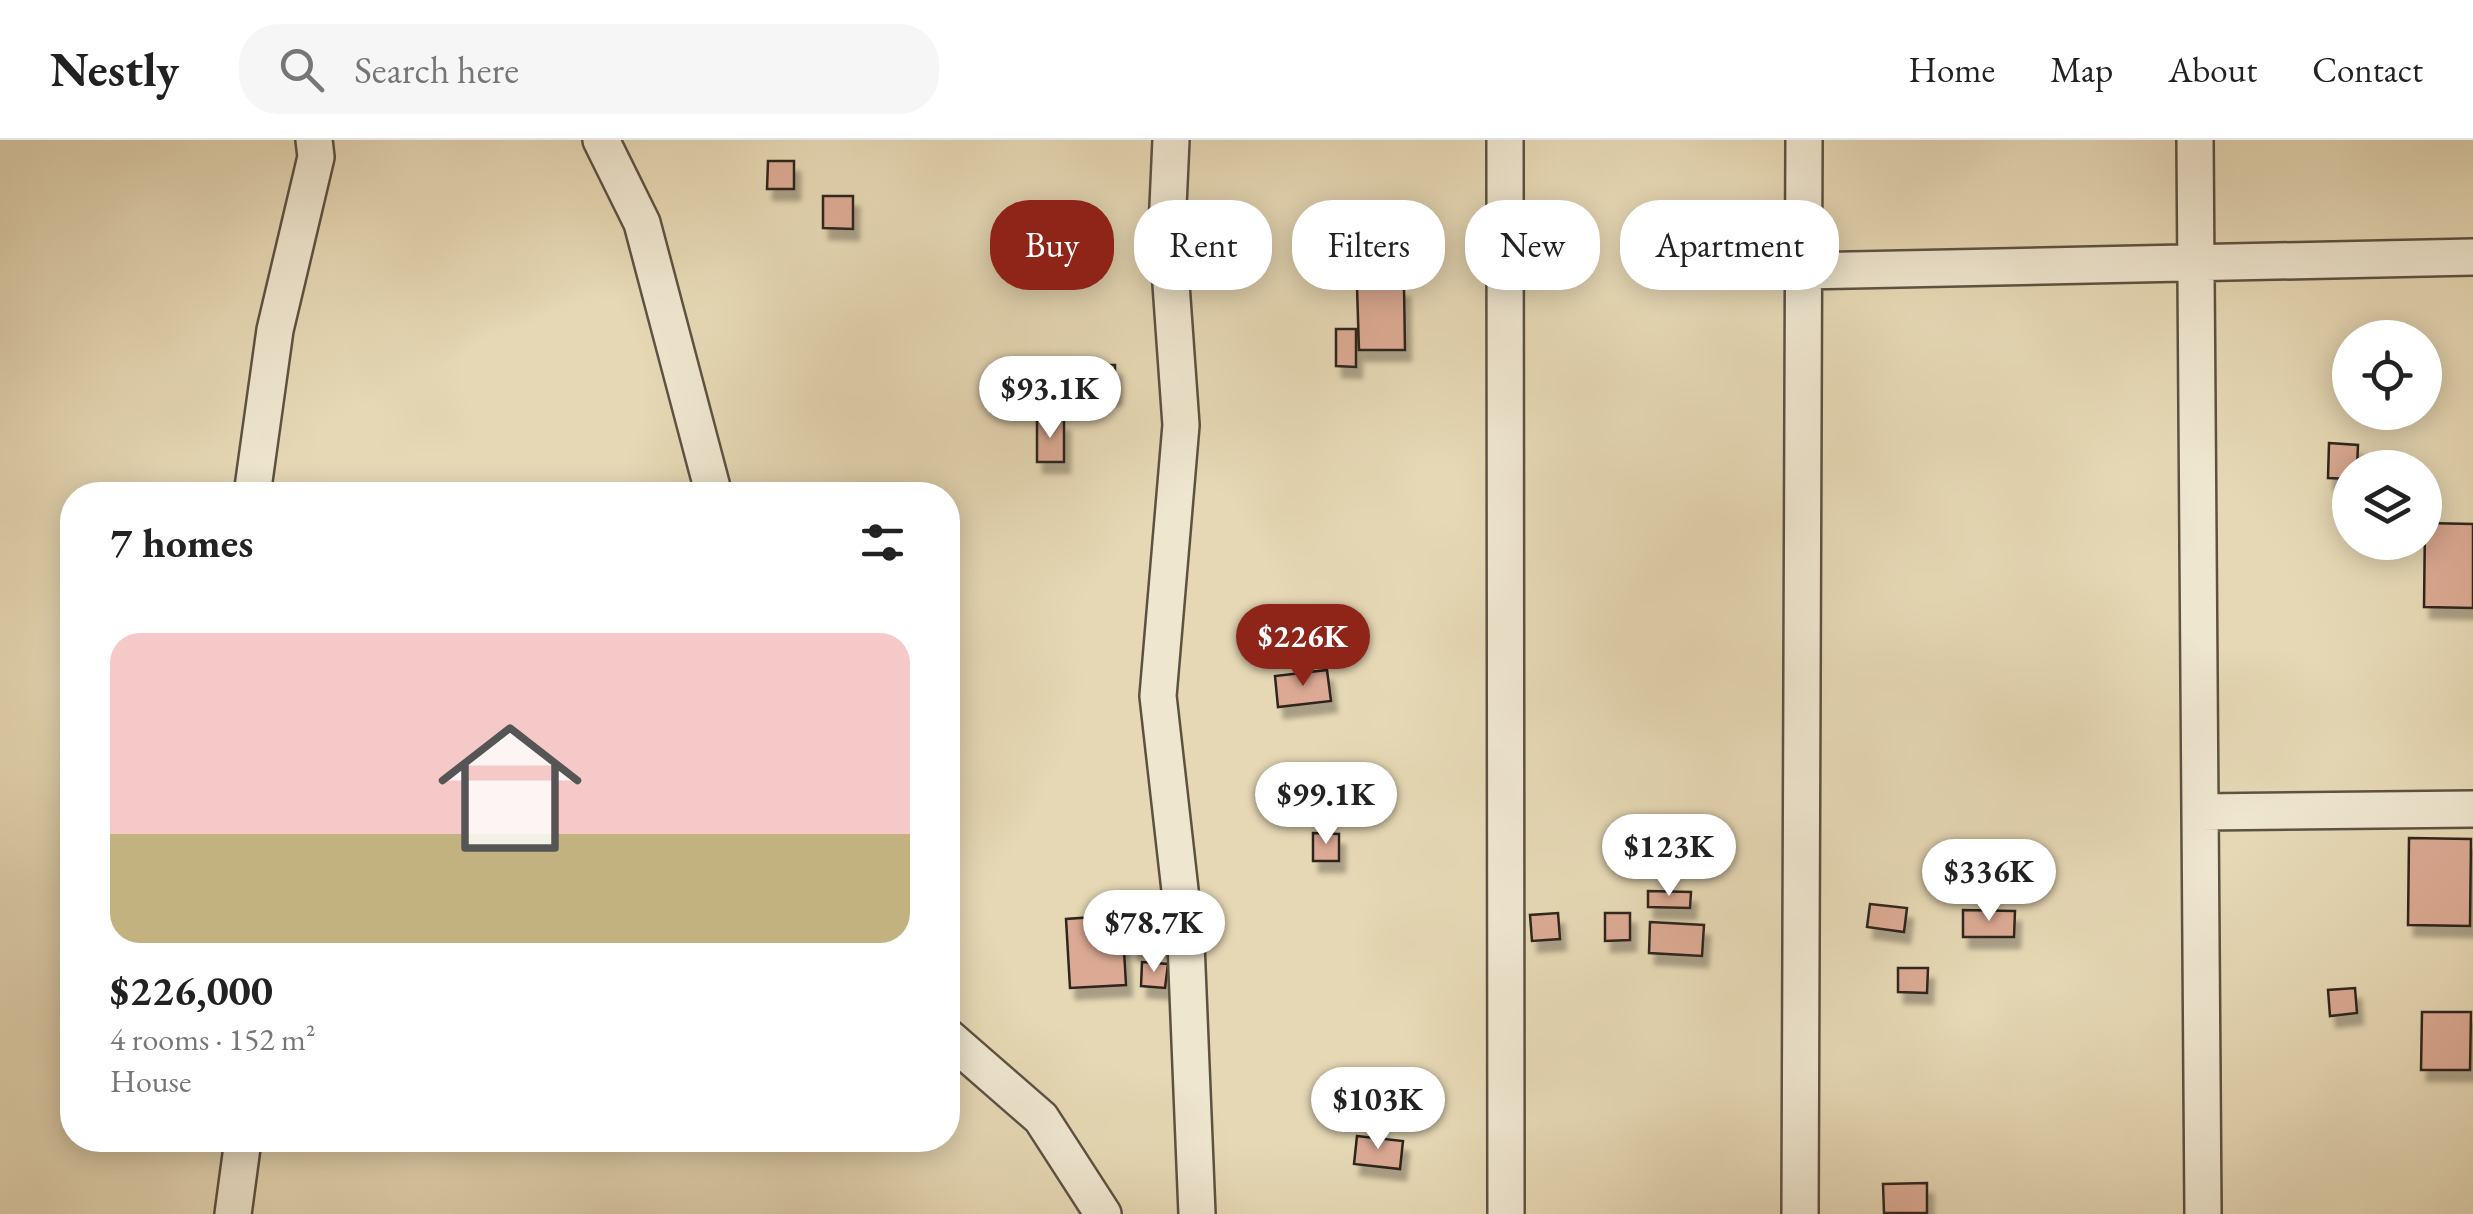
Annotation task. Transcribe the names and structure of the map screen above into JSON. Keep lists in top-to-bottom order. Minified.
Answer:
{"page":{"header":"Nestly","search":"Search here","nav":["Home","Map","About","Contact"],"chip":["Buy","Rent","Filters","New","Apartment"],"price":["$93.1K","$226K","$99.1K","$123K","$336K","$78.7K","$103K"],"heading":"7 homes","list":[{"name":"$226,000","note":"4 rooms · 152 m² · House"}]}}
